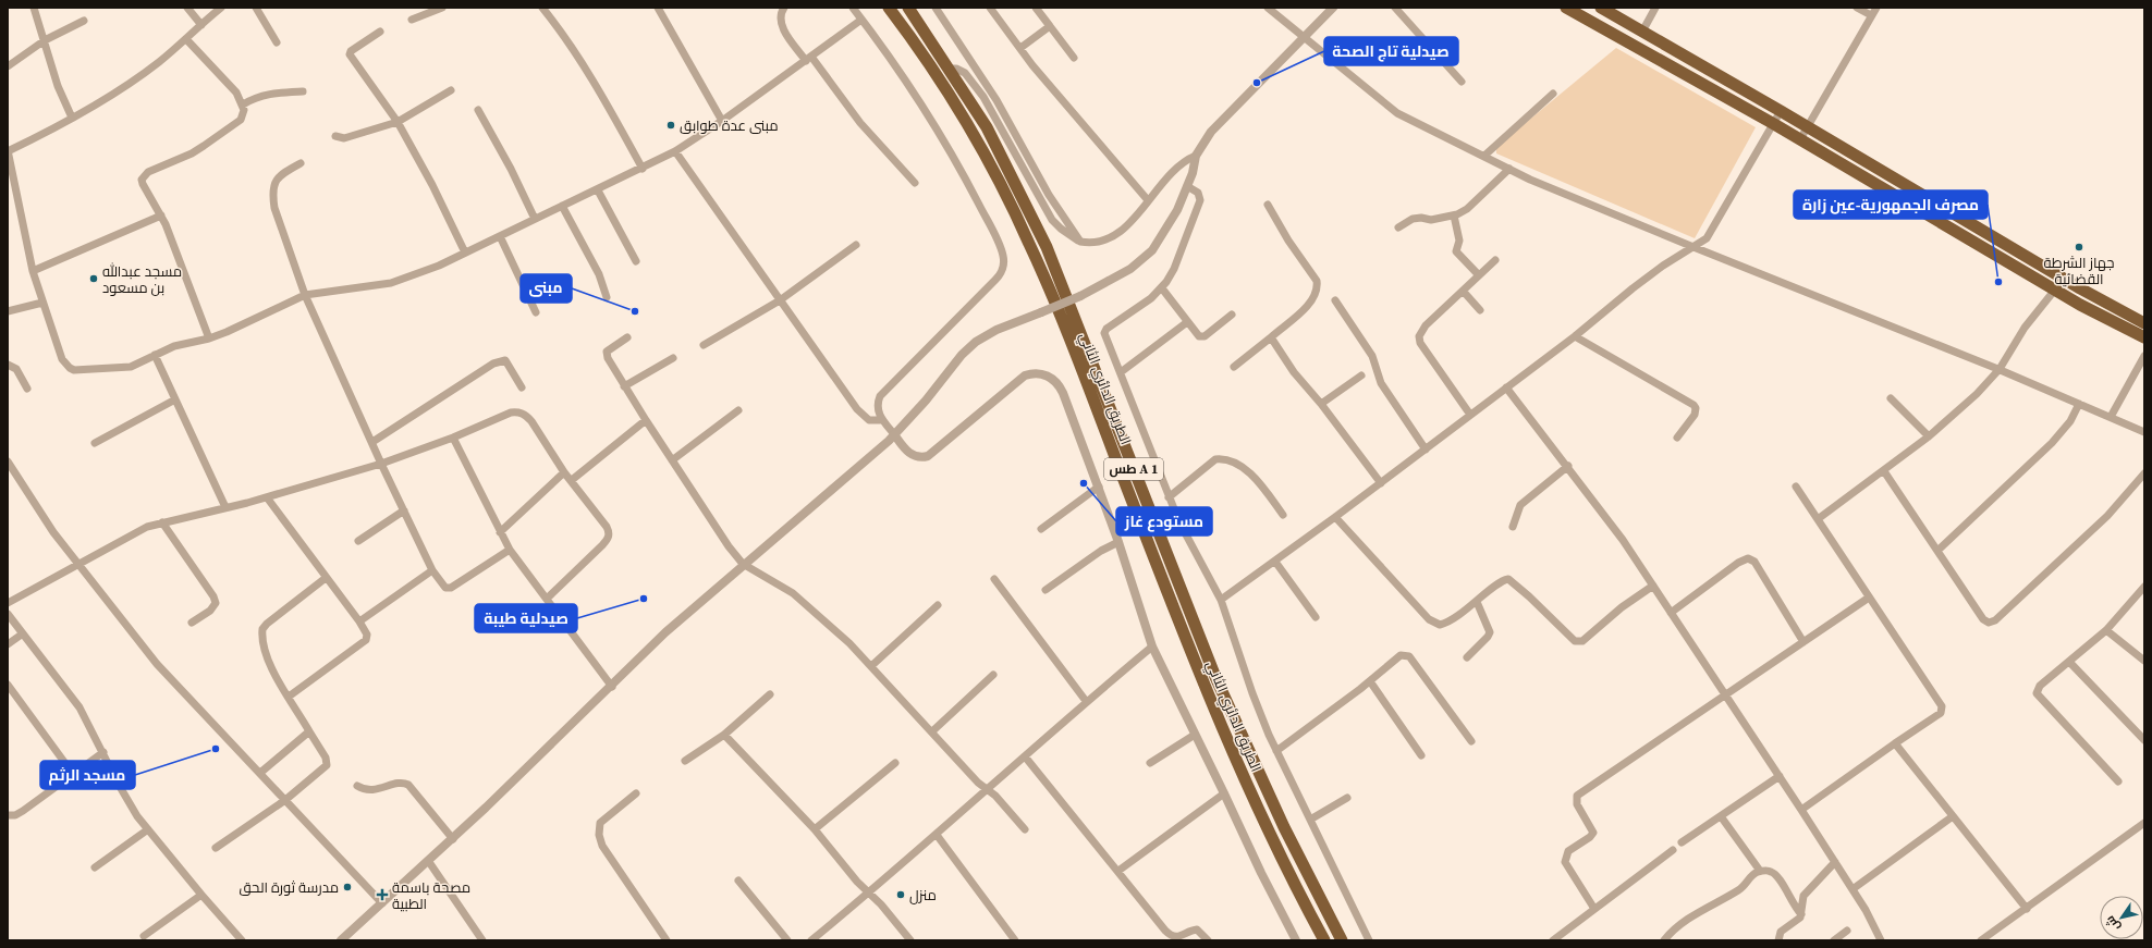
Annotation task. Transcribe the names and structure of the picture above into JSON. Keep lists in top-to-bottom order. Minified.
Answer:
{"streets":{"highway":["الطريق الدائري الثاني","طس A 1"]},"places":{"other":["صيدلية تاج الصحة","مبنى عدة طوابق","جهاز الشرطة القضائية","مسجد عبدالله بن مسعود","مصرف الجمهورية-عين زارة","مبنى","مستودع غاز","صيدلية طيبة","مسجد الرثم","مدرسة ثورة الحق","منزل"],"health":["مصحة باسمة الطبية"]},"north":"bottom left"}
